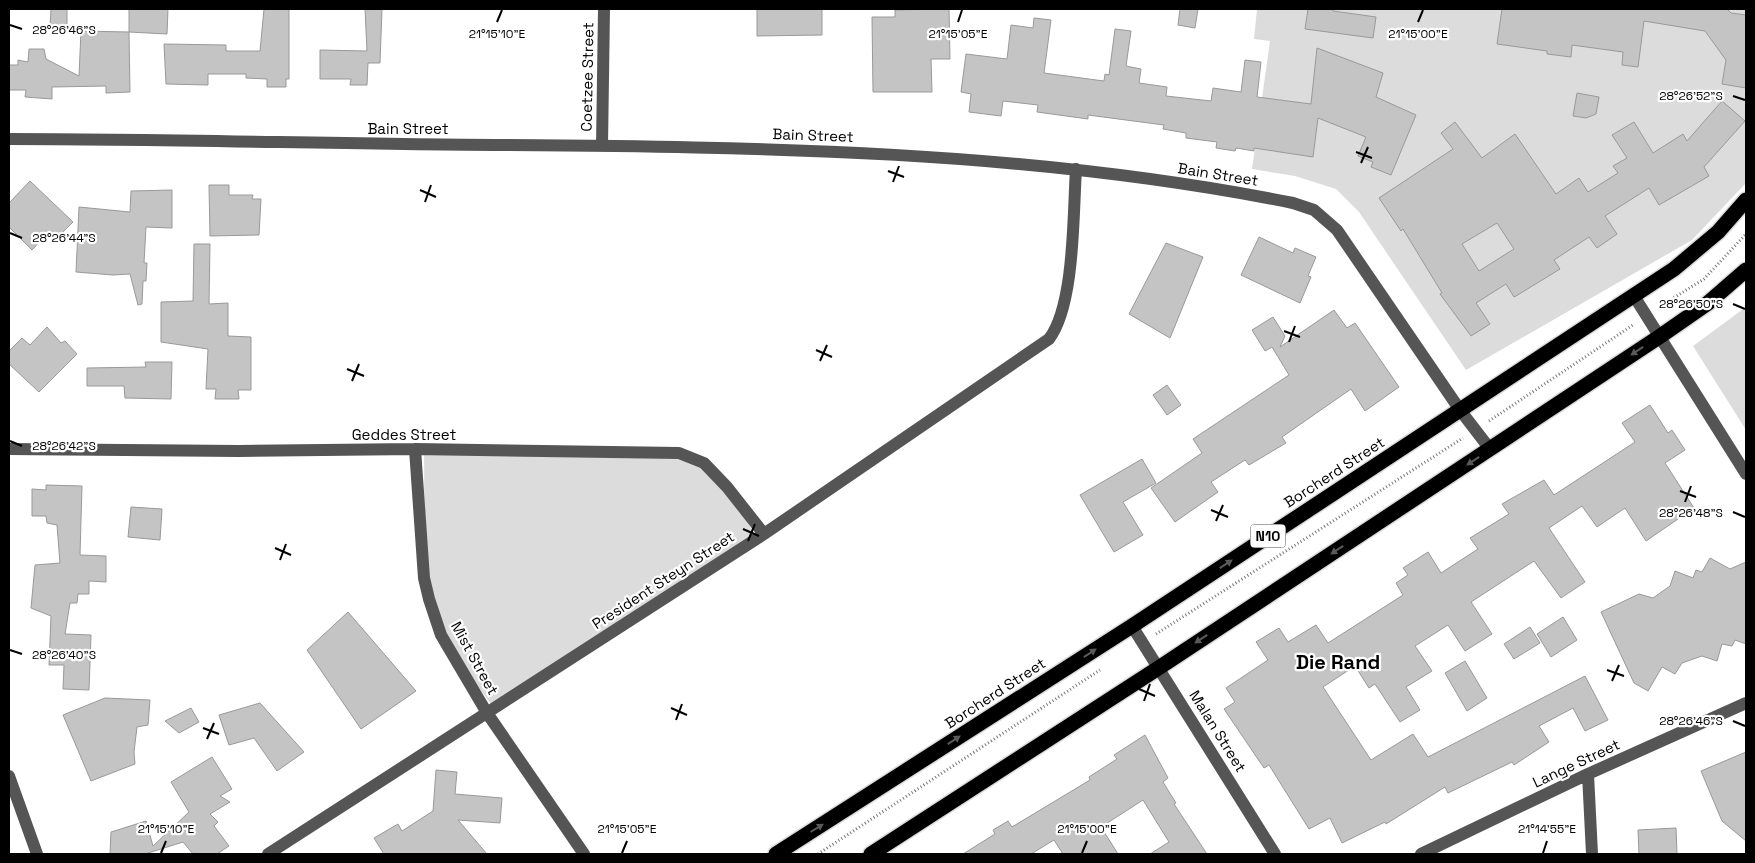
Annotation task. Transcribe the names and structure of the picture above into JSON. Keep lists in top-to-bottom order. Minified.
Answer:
{"streets":{"highway":["Borcherd Street","N10"],"street":["Coetzee Street","Bain Street","Geddes Street","President Steyn Street","Mist Street","Malan Street","Lange Street"]},"crossings":[["Coetzee Street","Bain Street"],["Bain Street","Borcherd Street"],["Bain Street","President Steyn Street"],["Geddes Street","President Steyn Street"],["Geddes Street","Mist Street"],["Borcherd Street","Malan Street"],["President Steyn Street","Mist Street"]],"districts":["Die Rand"],"coordinates":["28°26'46\"S","21°15'10\"E","21°15'05\"E","21°15'00\"E","28°26'52\"S","28°26'44\"S","28°26'50\"S","28°26'42\"S","28°26'48\"S","28°26'40\"S","21°14'55\"E"]}
